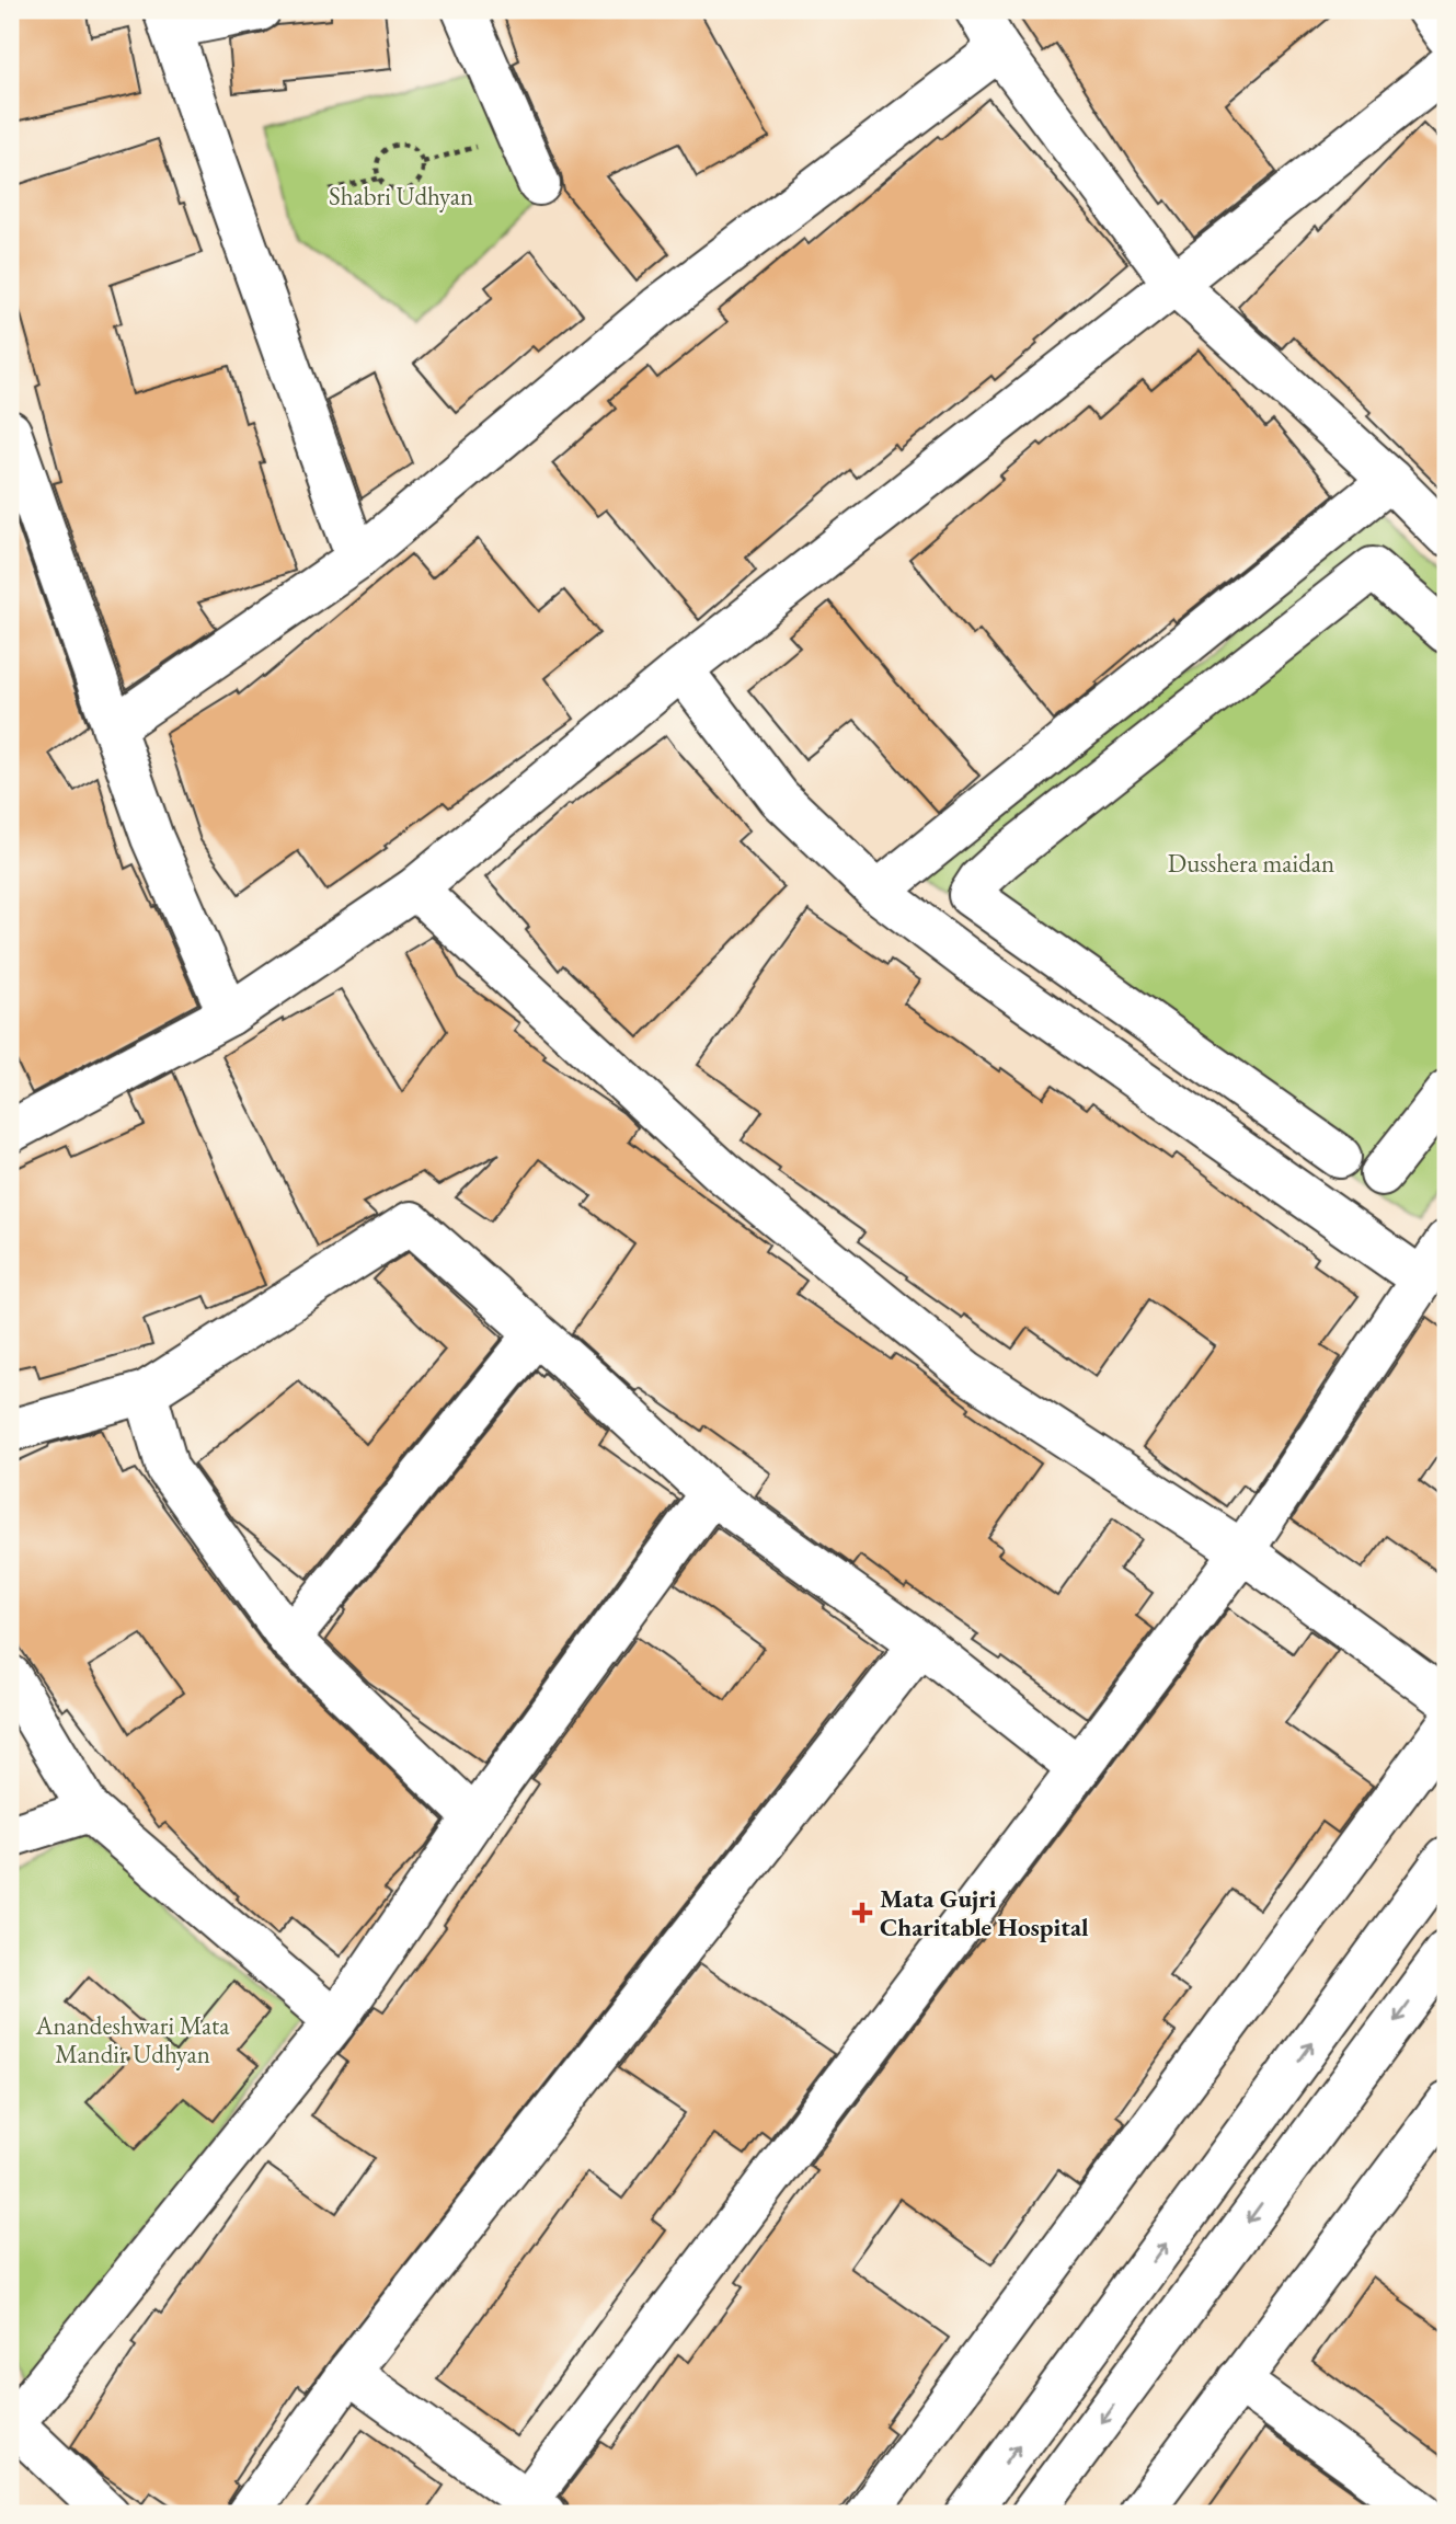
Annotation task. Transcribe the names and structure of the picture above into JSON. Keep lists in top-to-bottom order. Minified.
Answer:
{"parks":["Shabri Udhyan","Dusshera maidan","Anandeshwari Mata Mandir Udhyan"],"places":{"health":["Mata Gujri Charitable Hospital"]}}
